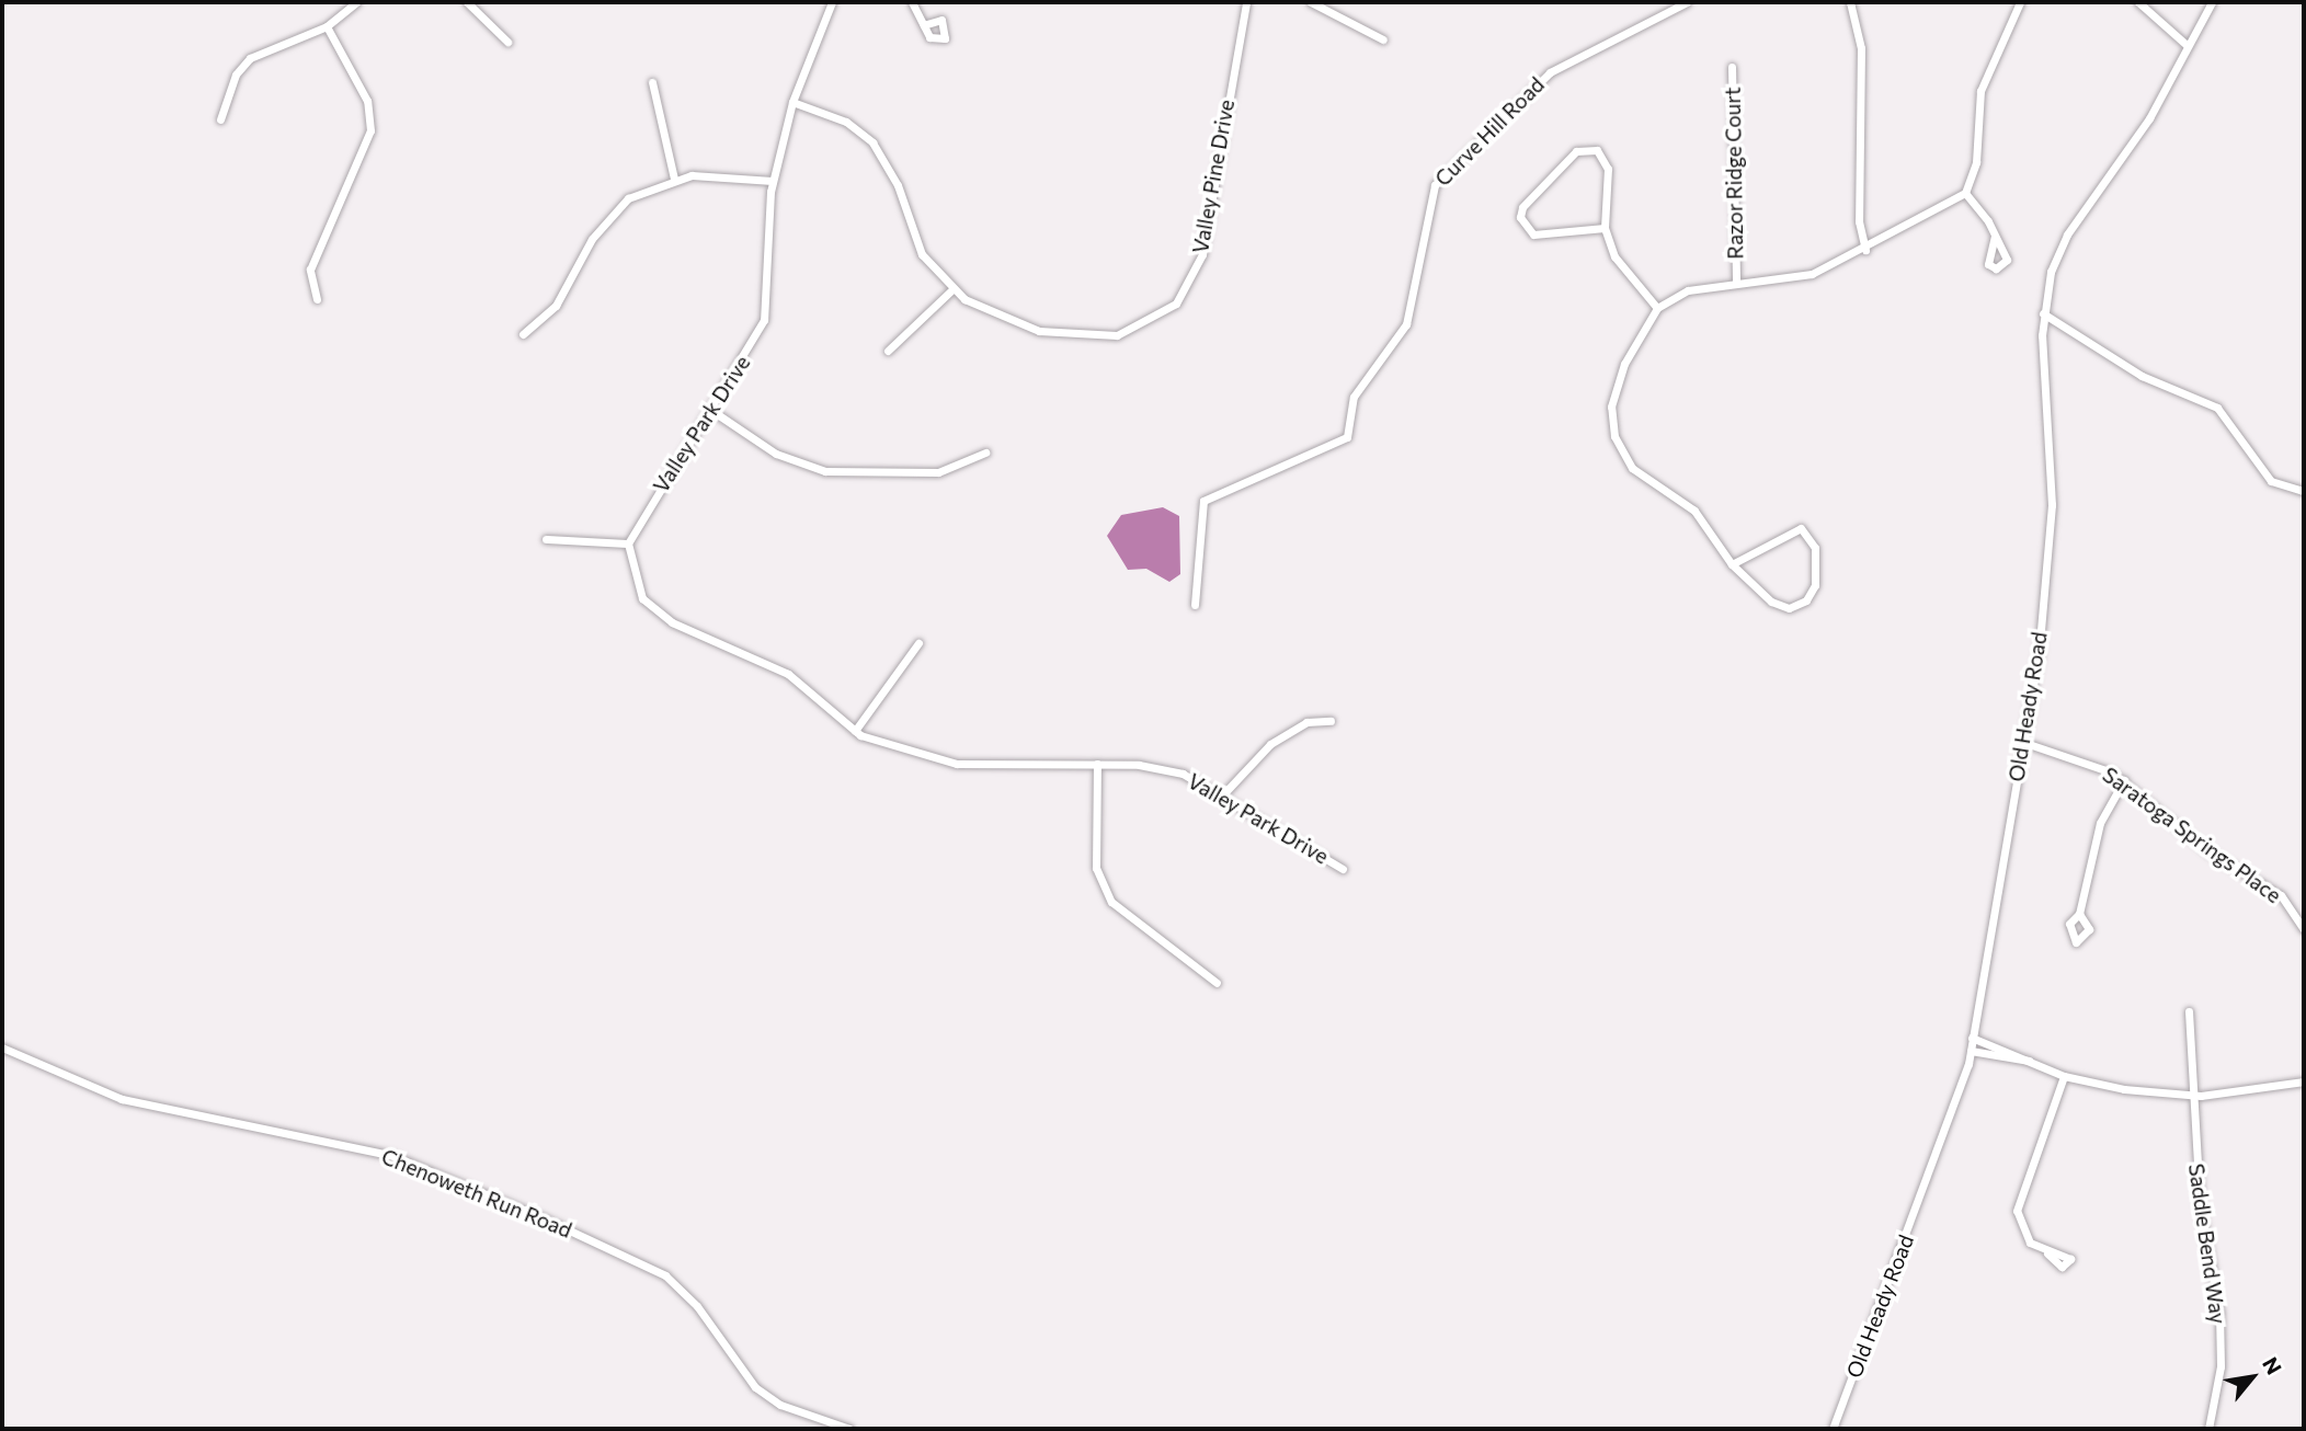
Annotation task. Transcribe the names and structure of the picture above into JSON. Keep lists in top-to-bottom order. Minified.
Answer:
{"streets":{"street":["Curve Hill Road","Razor Ridge Court","Valley Pine Drive","Valley Park Drive","Old Heady Road","Saratoga Springs Place","Chenoweth Run Road","Saddle Bend Way"]},"crossings":[["Valley Pine Drive","Valley Park Drive"],["Old Heady Road","Saratoga Springs Place"]],"north":"top right"}
